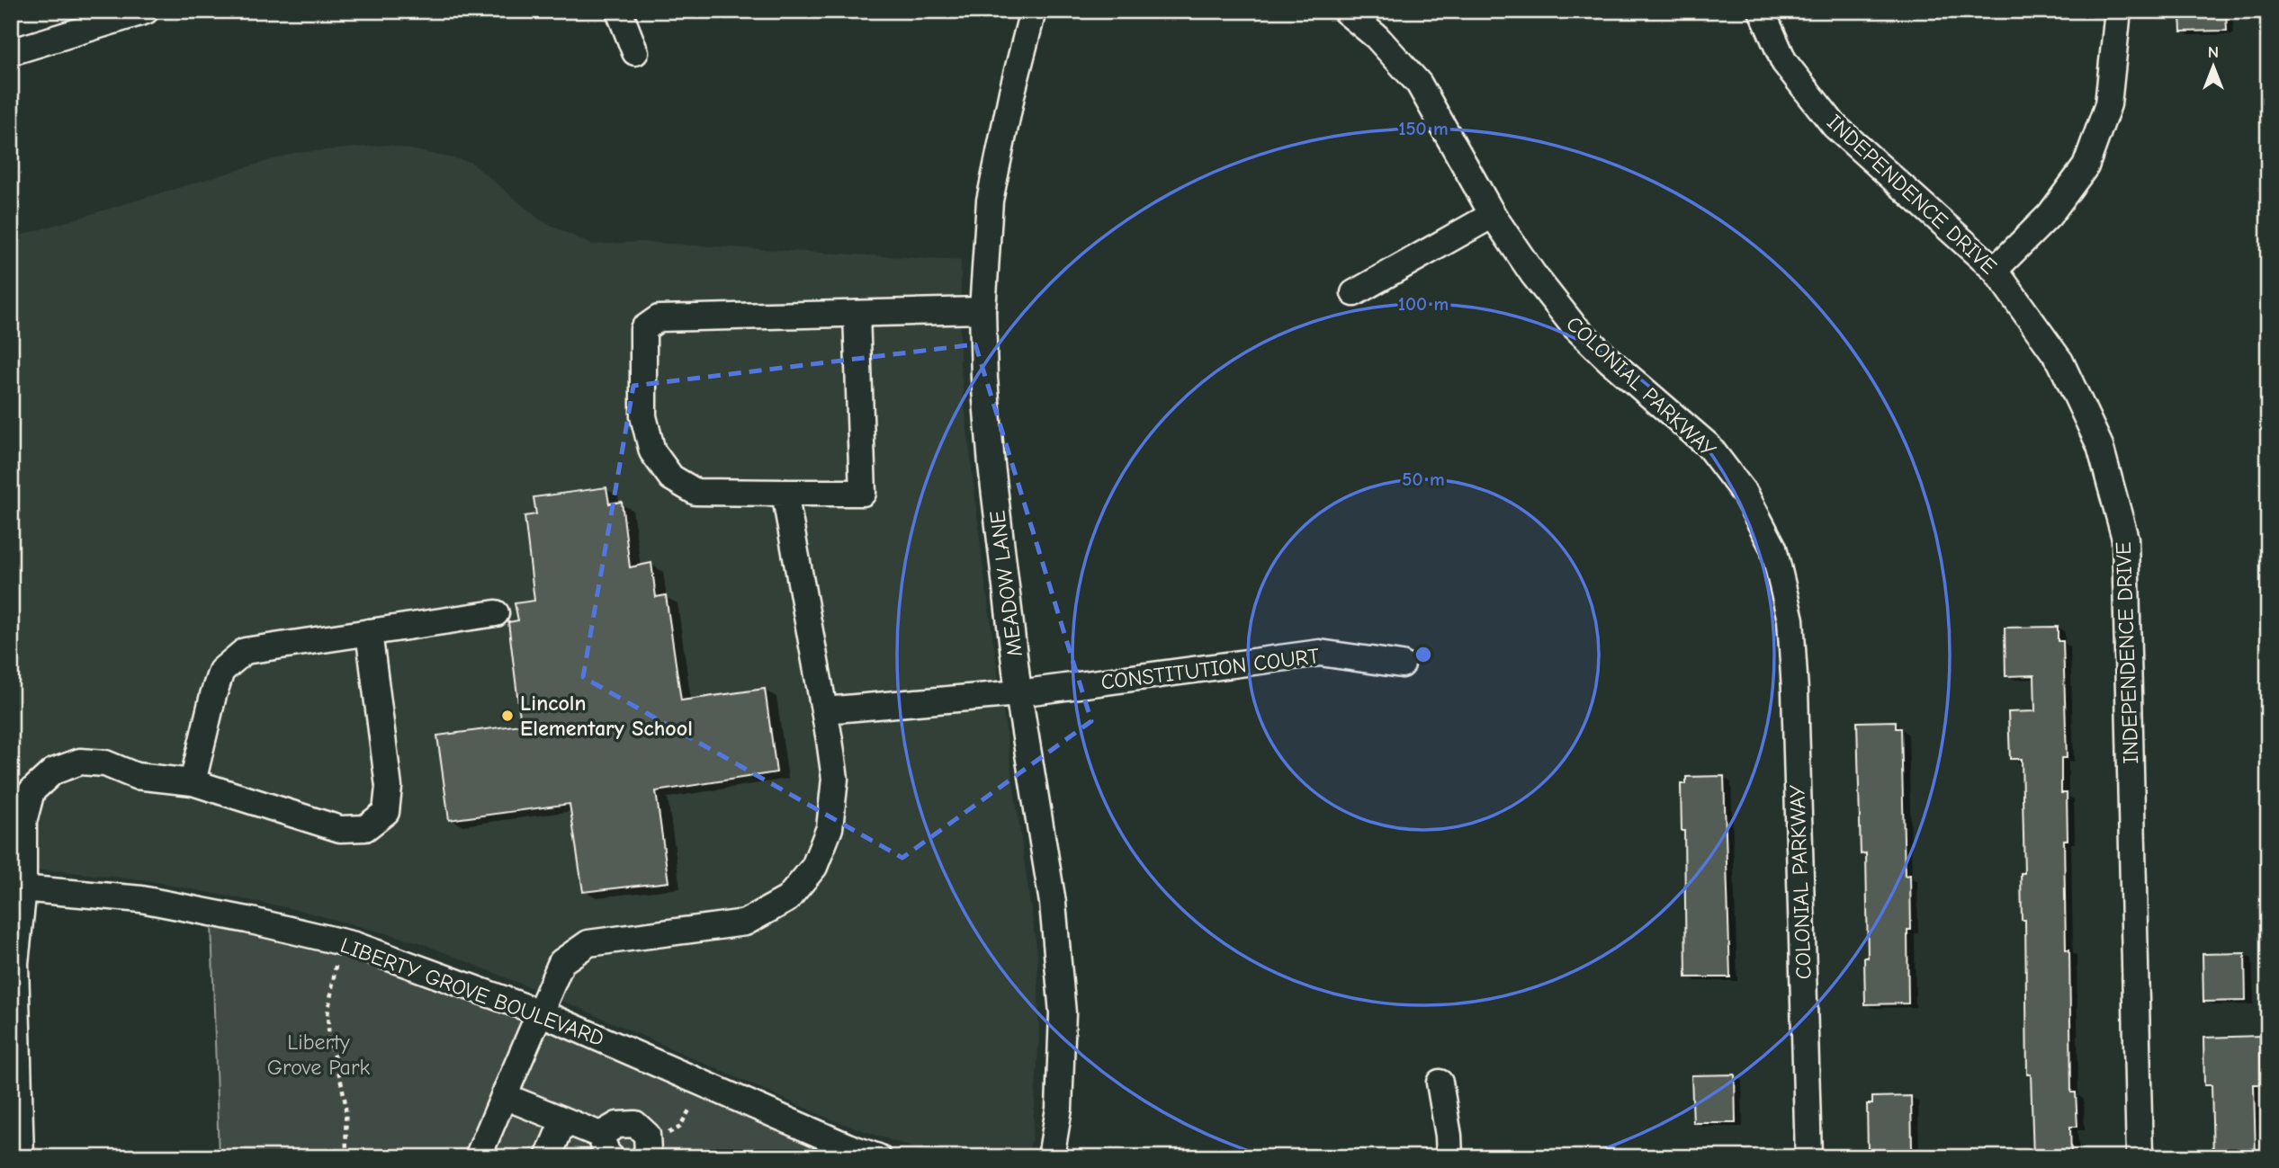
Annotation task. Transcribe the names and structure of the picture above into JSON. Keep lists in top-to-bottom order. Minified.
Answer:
{"streets":{"street":["INDEPENDENCE DRIVE","COLONIAL PARKWAY","MEADOW LANE","CONSTITUTION COURT","LIBERTY GROVE BOULEVARD"]},"crossings":[["MEADOW LANE","CONSTITUTION COURT"]],"parks":["Liberty Grove Park"],"places":["Lincoln Elementary School"],"north":"top","rings":["150 m","100 m","50 m"]}
